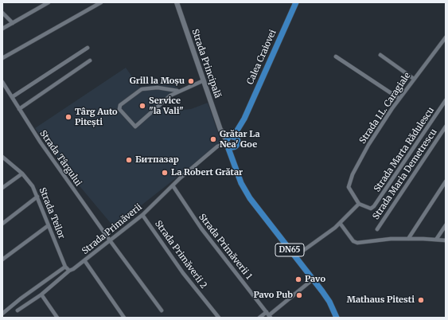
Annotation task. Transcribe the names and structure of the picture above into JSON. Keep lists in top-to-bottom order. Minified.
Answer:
{"streets":{"main road":["Calea Craiovei","Strada Principală","DN65"],"street":["Strada I.L. Caragiale","Strada Marta Rădulescu","Strada Târgului","Strada Maria Demetrescu","Strada Teilor","Strada Primăverii","Strada Primăverii 1","Strada Primăverii 2"]},"crossings":[["Calea Craiovei","Strada Principală"],["Calea Craiovei","Strada Primăverii"],["Strada Principală","Strada Primăverii"],["Strada I.L. Caragiale","Strada Marta Rădulescu"],["Strada Târgului","Strada Primăverii"],["Strada Primăverii","Strada Primăverii 1"],["Strada Primăverii","Strada Primăverii 2"]],"places":["Grill la Moșu","Service \"la Vali\"","Târg Auto Pitești","Grătar La Nea' Goe","Битпазар","La Robert Grătar","Pavo","Pavo Pub","Mathaus Pitesti"]}
